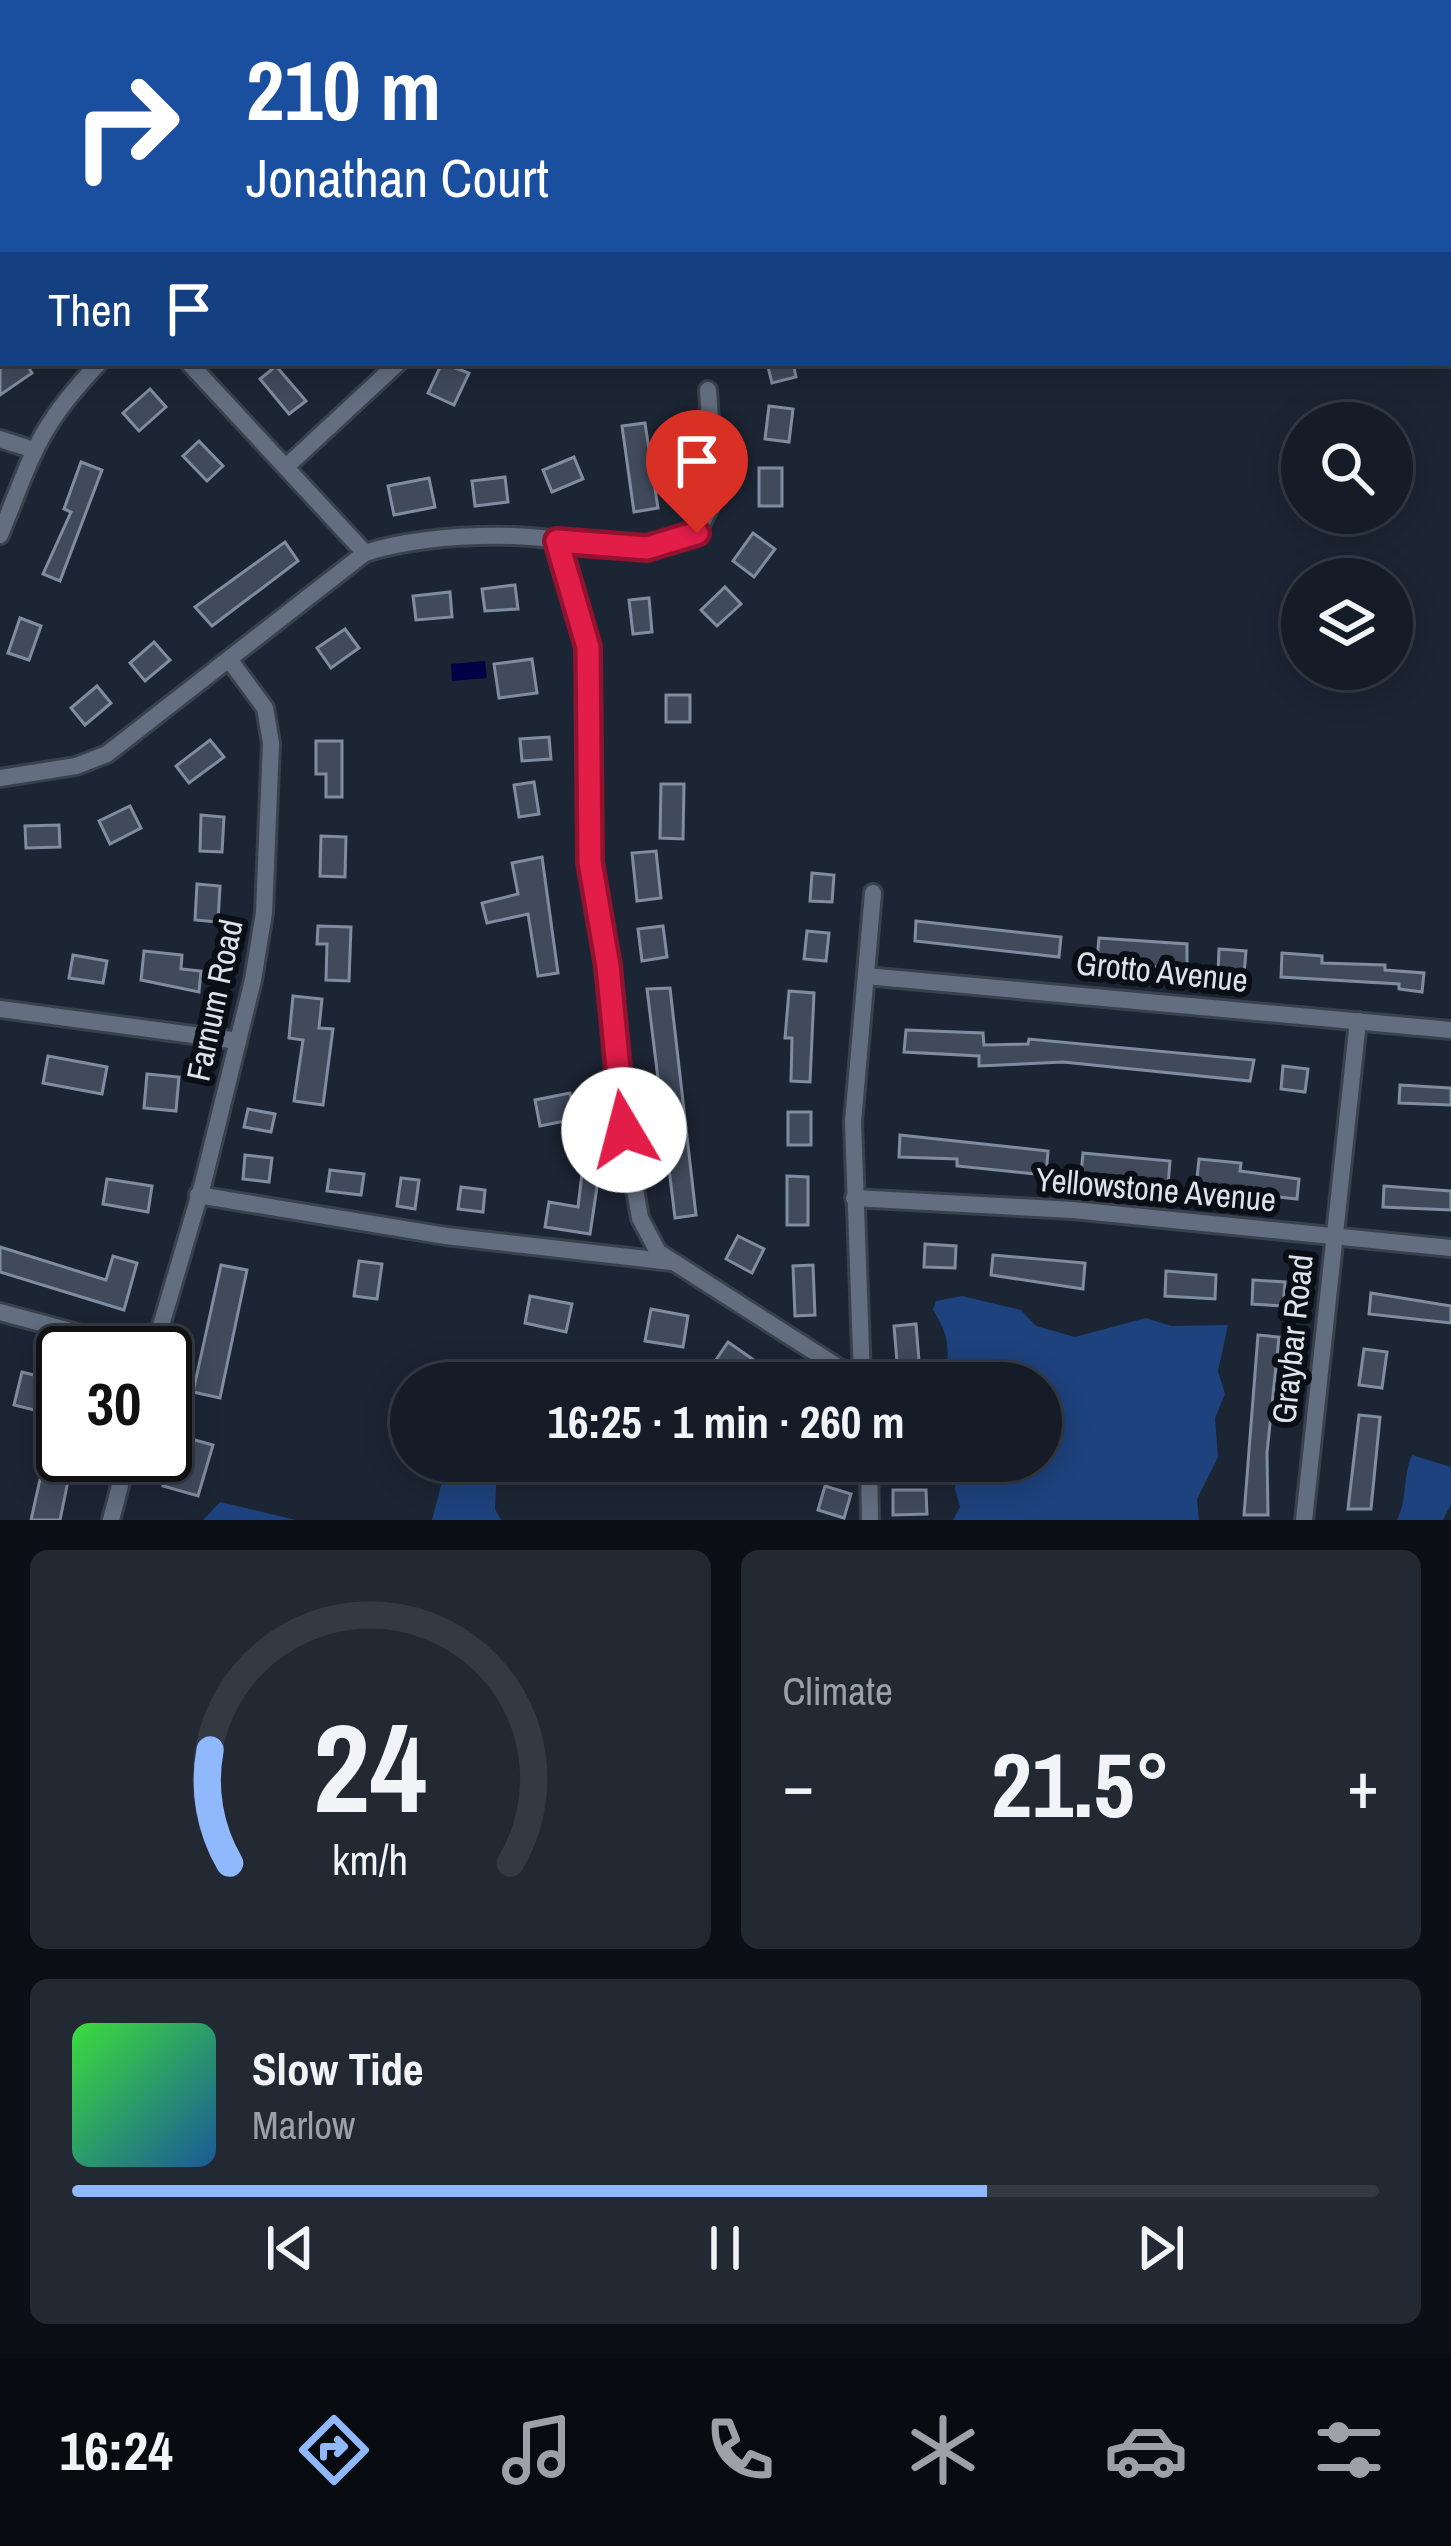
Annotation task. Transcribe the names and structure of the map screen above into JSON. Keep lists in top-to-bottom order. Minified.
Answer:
{"streets":{"street":["Grotto Avenue","Farnum Road","Yellowstone Avenue","Graybar Road"]},"crossings":[["Grotto Avenue","Graybar Road"],["Yellowstone Avenue","Graybar Road"]],"page":{"turn":["210 m","Jonathan Court"],"then":"Then","limit":"30","trip":"16:25 · 1 min · 260 m","tile":"Climate","heat":["−","21.5°","+"],"song":["Slow Tide","Marlow"],"tabs":"16:24","gauge":["24","km/h"]}}
